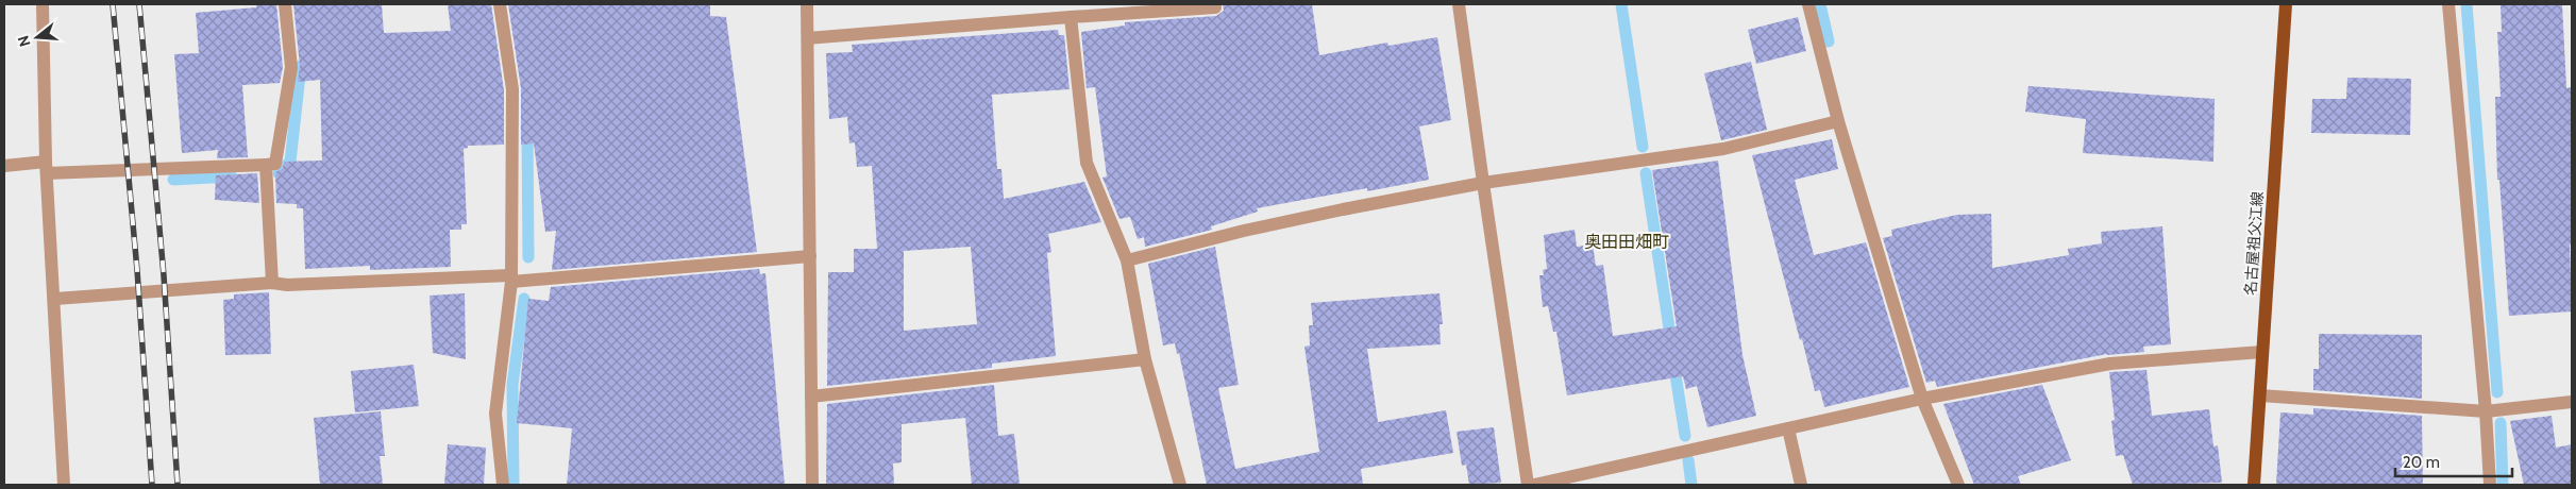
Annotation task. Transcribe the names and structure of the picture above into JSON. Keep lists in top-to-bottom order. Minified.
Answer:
{"streets":{"main road":["名古屋祖父江線"]},"districts":["奥田田畑町"],"scale_bar":"20 m","north":"left"}
